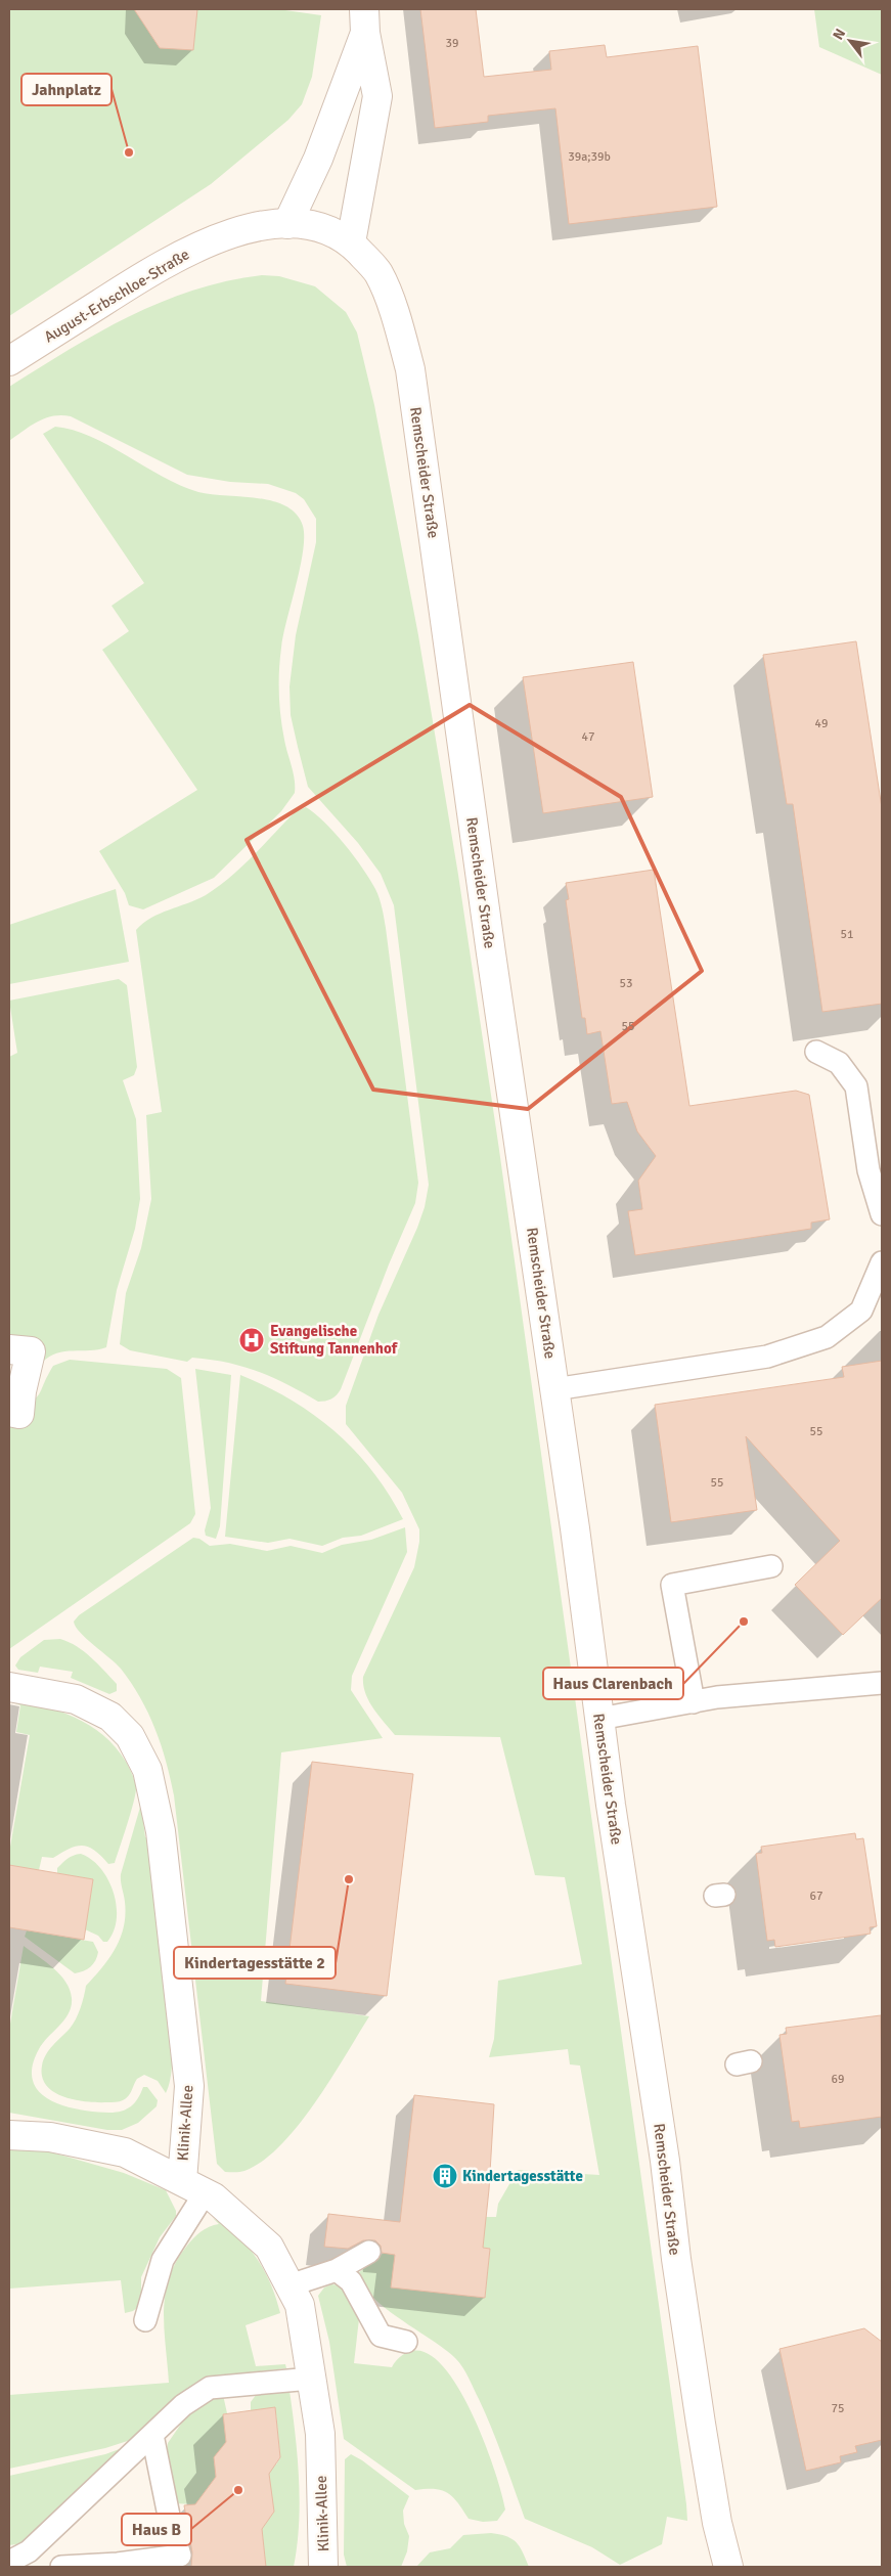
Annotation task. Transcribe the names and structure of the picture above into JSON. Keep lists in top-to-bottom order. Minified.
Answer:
{"streets":{"main road":["August-Erbschloe-Straße","Remscheider Straße","Klinik-Allee"]},"crossings":[["August-Erbschloe-Straße","Remscheider Straße"]],"places":{"other":["Jahnplatz","Haus Clarenbach","Kindertagesstätte 2","Haus B"],"hospital":["Evangelische Stiftung Tannenhof"],"building":["Kindertagesstätte"]},"house_numbers":["39","39a;39b","49","47","51","53","55","55","55","67","69","75"],"north":"top left"}
